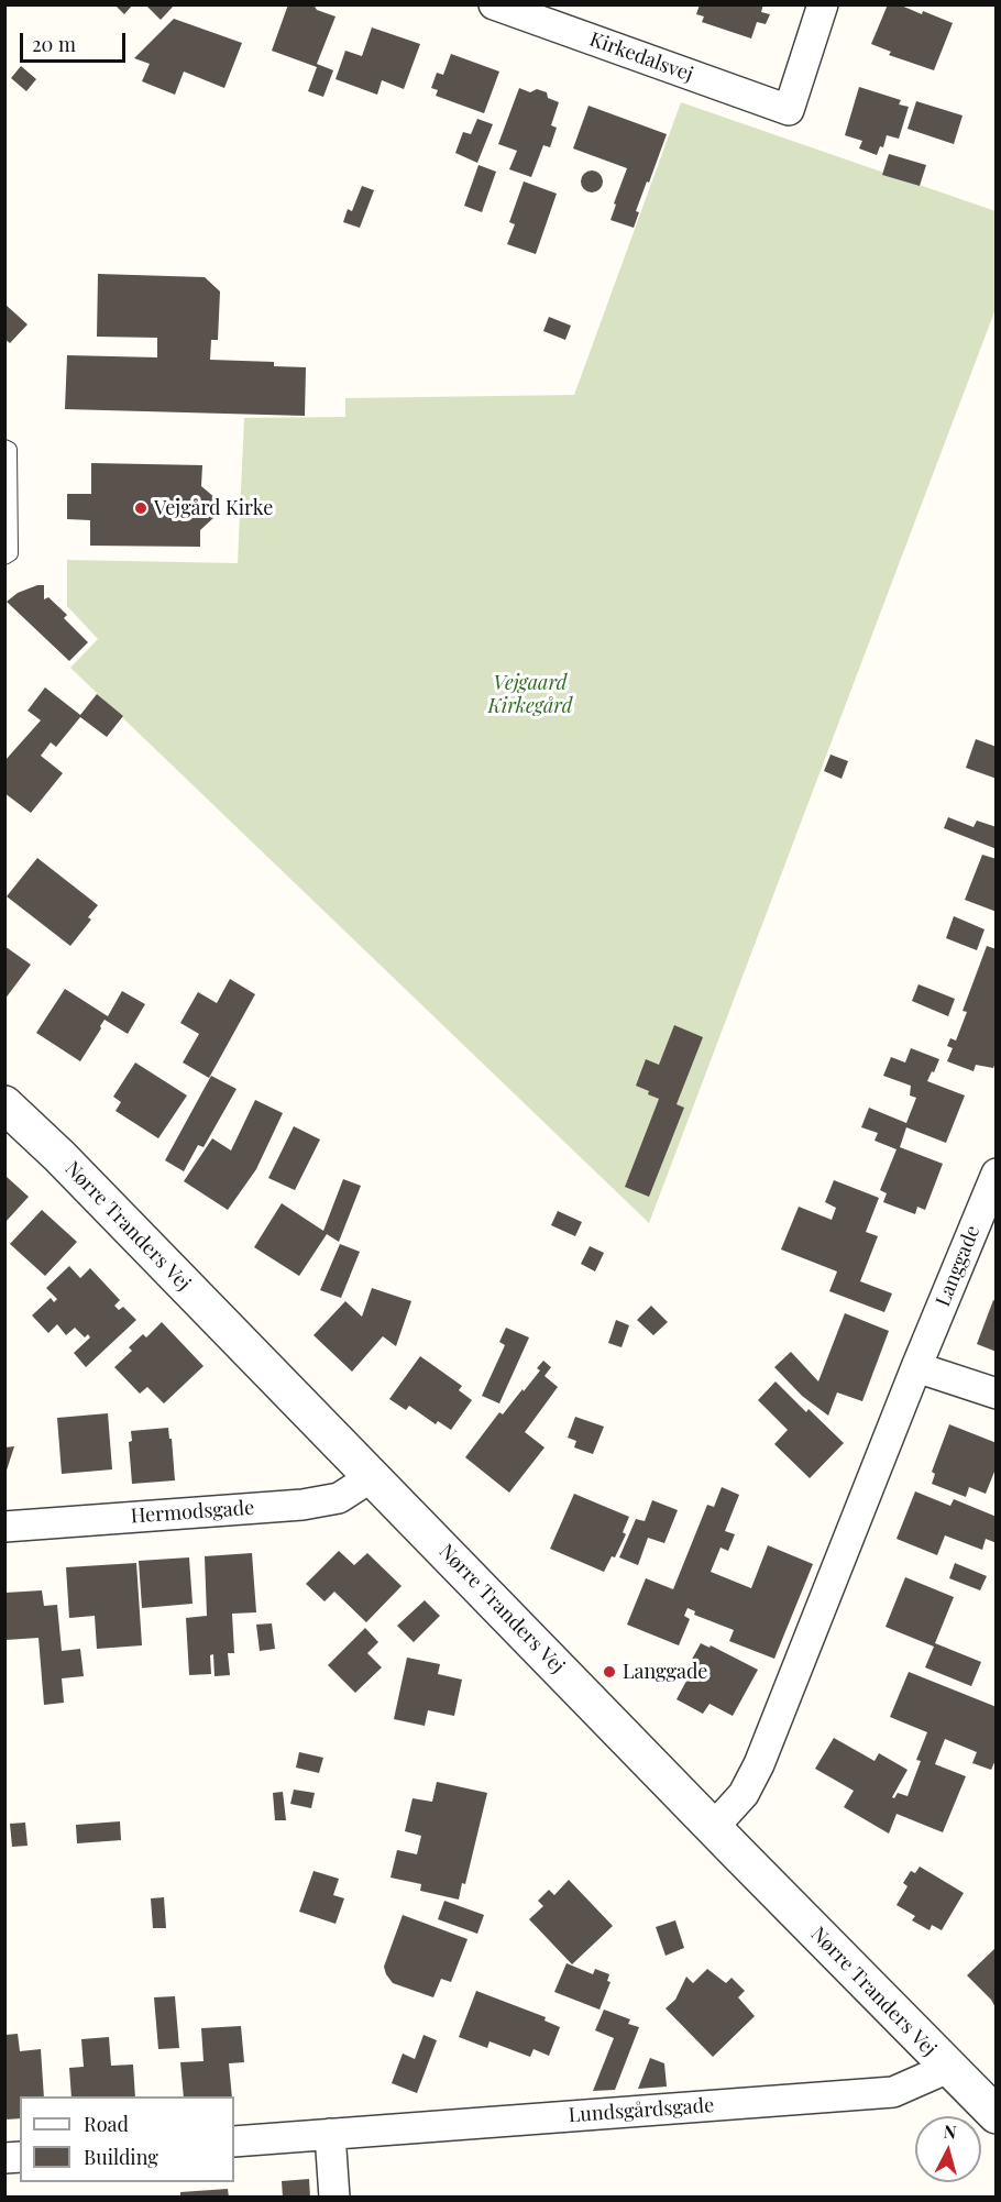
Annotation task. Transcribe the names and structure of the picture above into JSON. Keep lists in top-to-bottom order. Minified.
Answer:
{"streets":{"street":["Kirkedalsvej","Nørre Tranders Vej","Langgade","Hermodsgade","Lundsgårdsgade"]},"crossings":[["Nørre Tranders Vej","Langgade"],["Nørre Tranders Vej","Hermodsgade"],["Nørre Tranders Vej","Lundsgårdsgade"]],"parks":["Vejgaard Kirkegård"],"places":["Vejgård Kirke","Langgade"],"legend":["Road","Building"],"scale_bar":"20 m","north":"top"}
